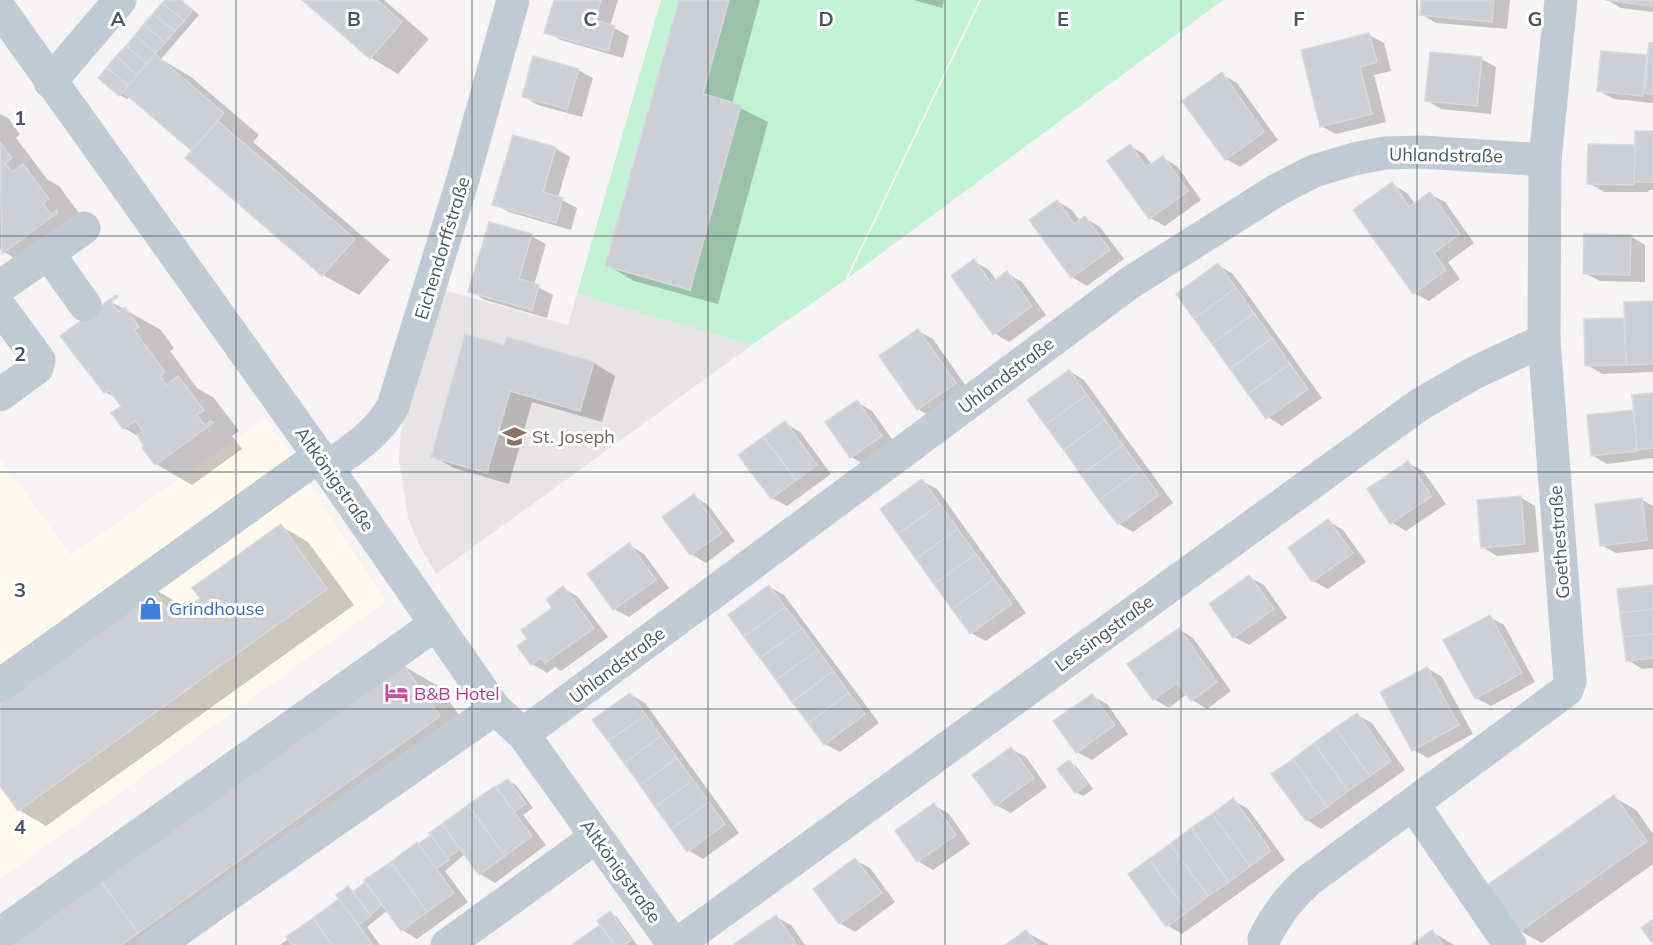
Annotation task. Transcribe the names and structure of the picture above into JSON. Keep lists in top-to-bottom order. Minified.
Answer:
{"streets":{"street":["Uhlandstraße","Eichendorffstraße","Altkönigstraße","Goethestraße","Lessingstraße"]},"crossings":[["Uhlandstraße","Altkönigstraße"],["Uhlandstraße","Goethestraße"],["Eichendorffstraße","Altkönigstraße"],["Altkönigstraße","Lessingstraße"],["Goethestraße","Lessingstraße"]],"places":{"school or university":["St. Joseph"],"shop":["Grindhouse"],"hotel":["B&B Hotel"]},"grid":{"columns":["A","B","C","D","E","F","G"],"rows":["1","2","3","4"]}}
